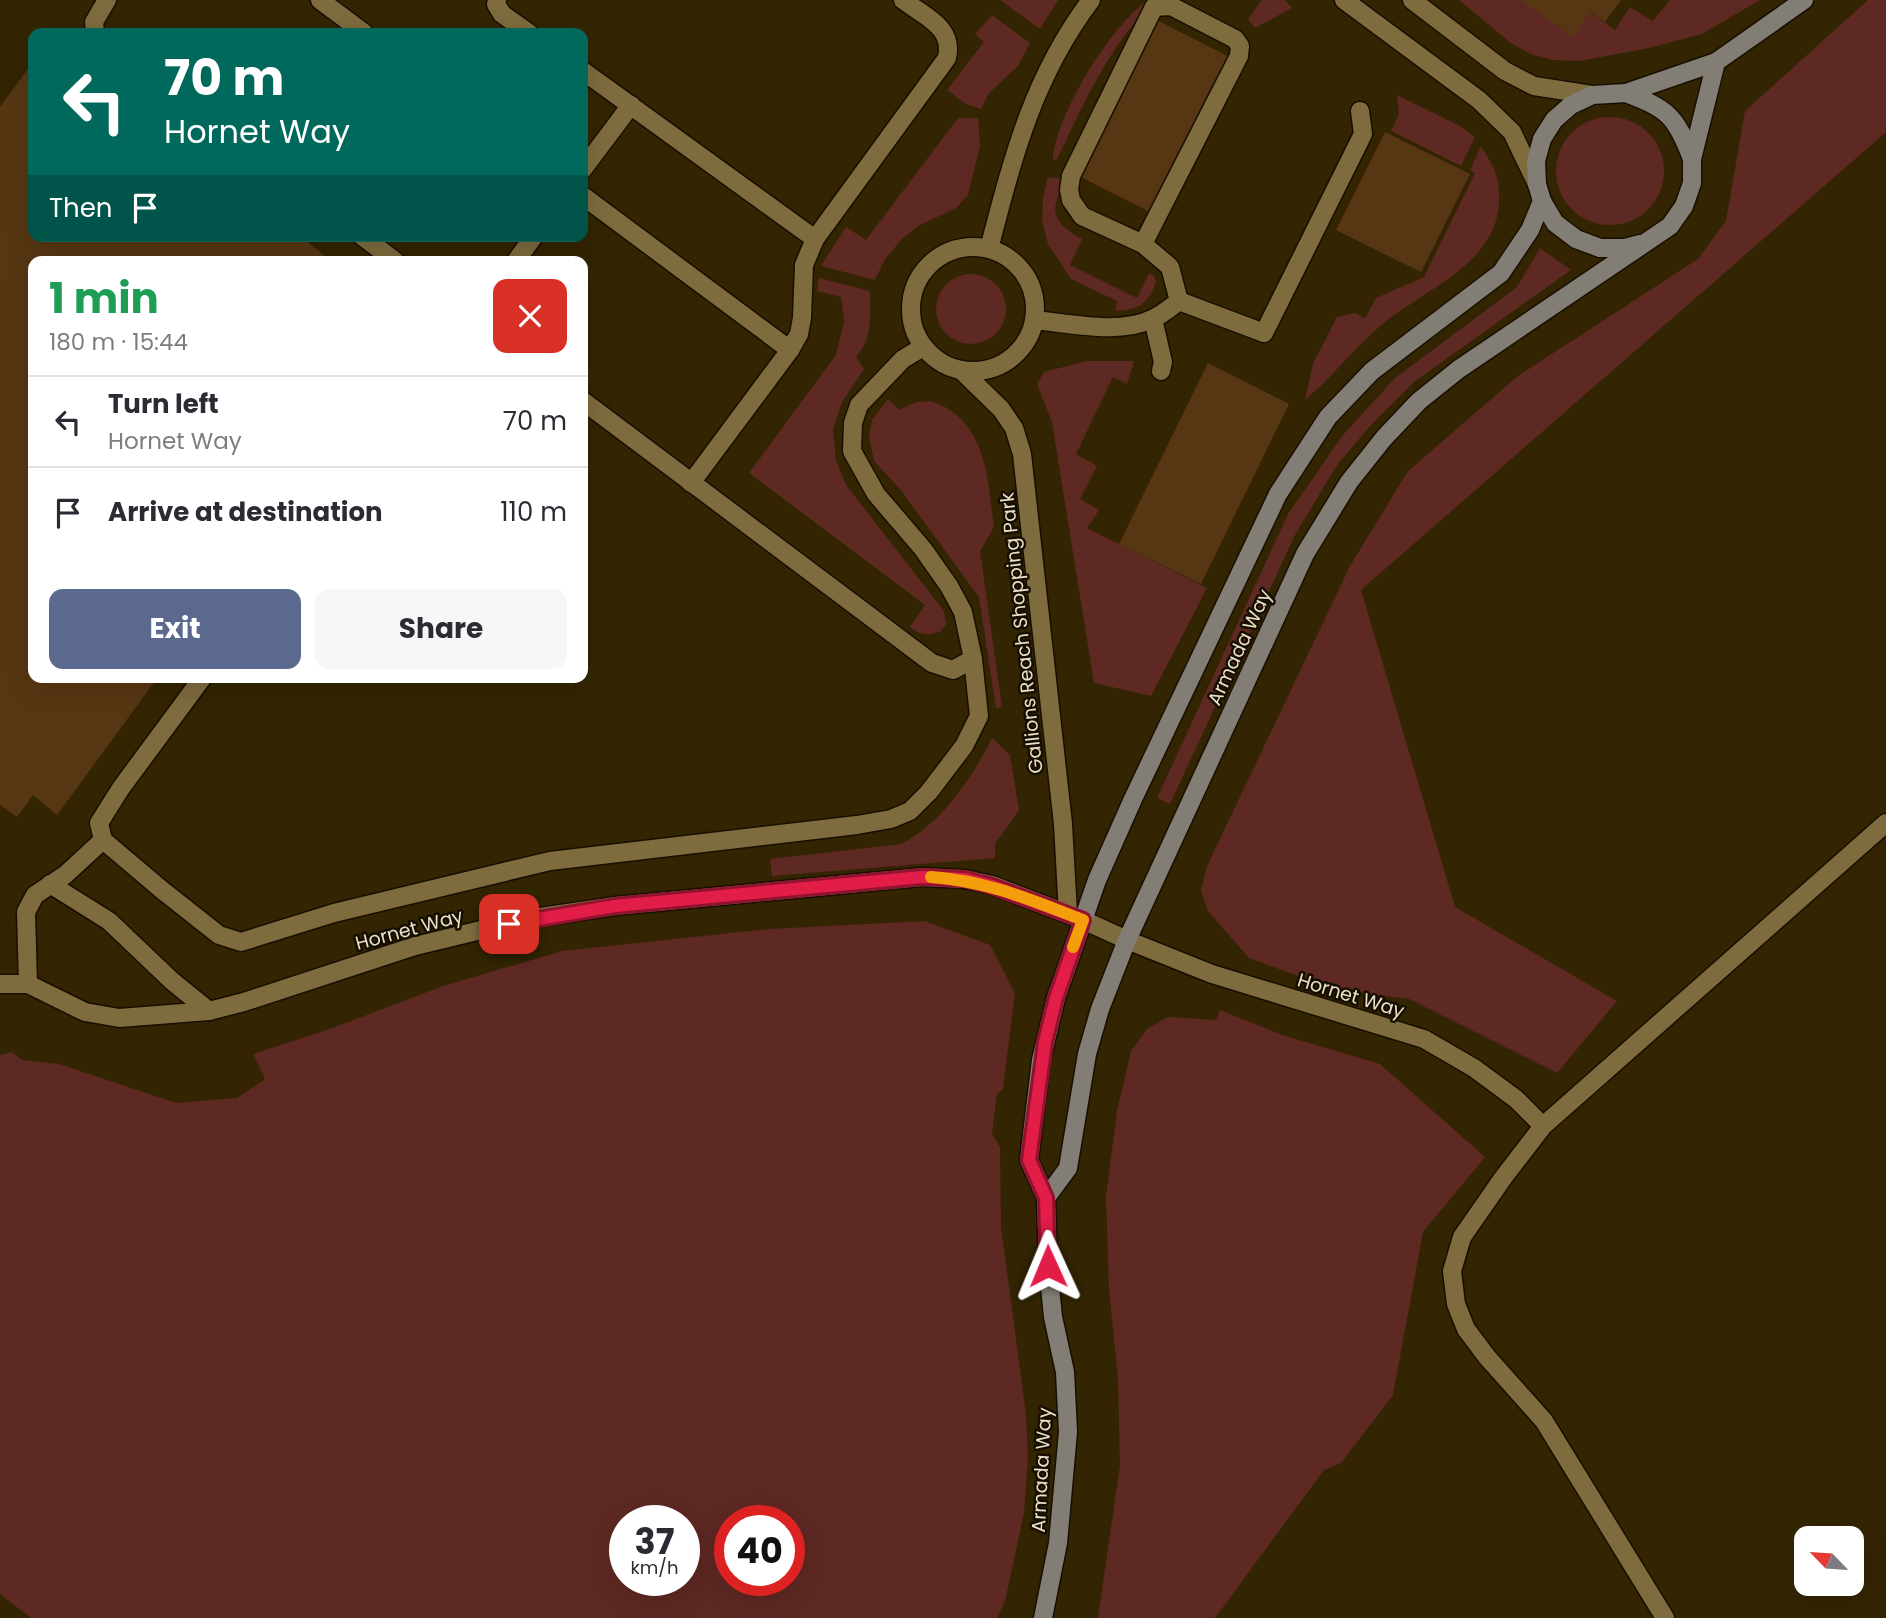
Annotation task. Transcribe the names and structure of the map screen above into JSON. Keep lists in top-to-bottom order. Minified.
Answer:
{"streets":{"street":["Gallions Reach Shopping Park","Armada Way","Hornet Way"]},"crossings":[["Gallions Reach Shopping Park","Armada Way"],["Gallions Reach Shopping Park","Hornet Way"],["Armada Way","Hornet Way"]],"north":"top left","page":{"turn":["70 m","Hornet Way"],"then":"Then","heading":["1 min","180 m · 15:44"],"list":[{"name":"Turn left","note":"Hornet Way","value":"70 m"},{"name":"Arrive at destination","value":"110 m"}],"buttons":["Exit","Share"],"speed":"37 km/h","limit":"40"}}
